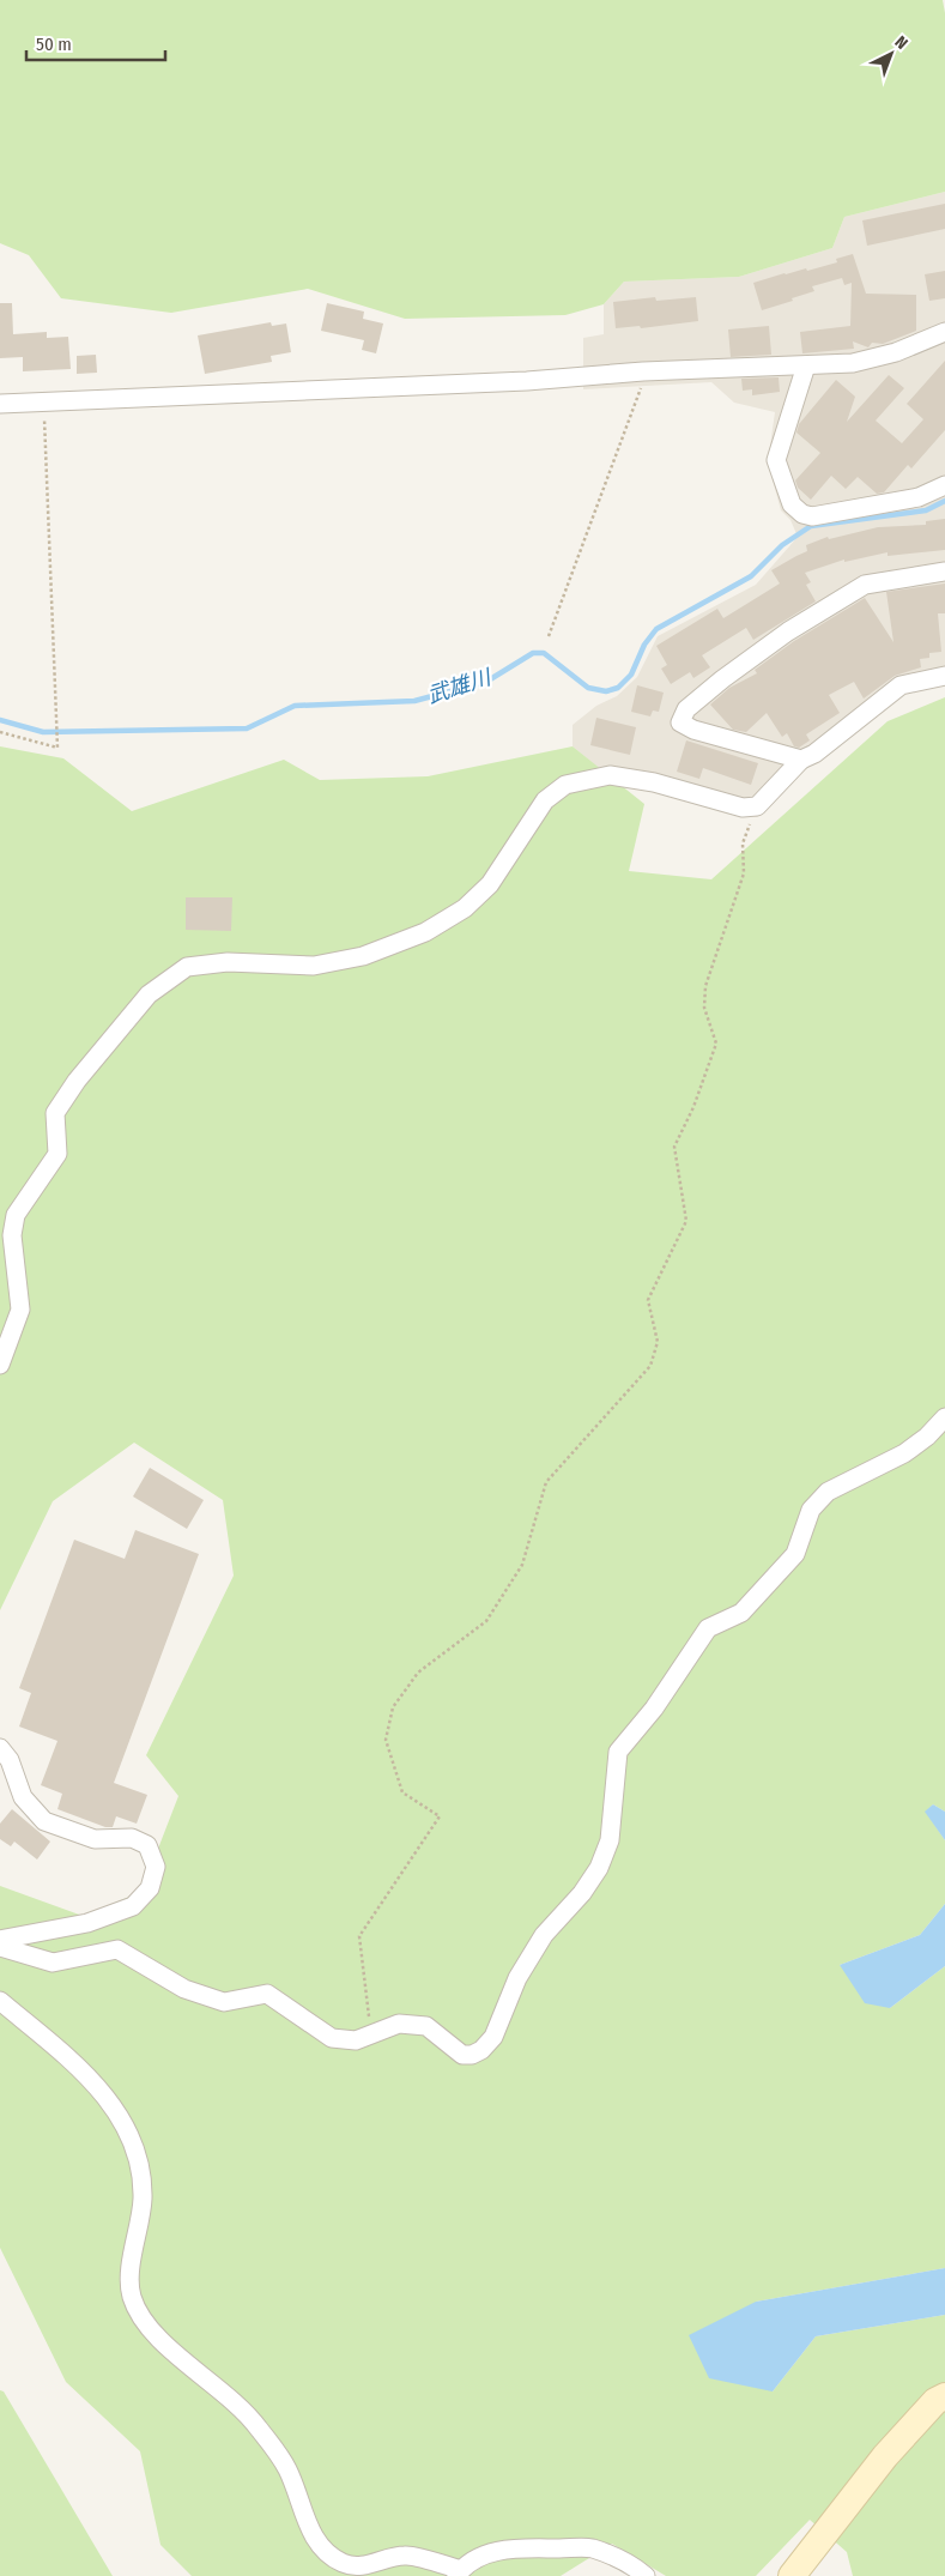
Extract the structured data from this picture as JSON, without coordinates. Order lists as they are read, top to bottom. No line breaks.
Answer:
{"water":["武雄川"],"scale_bar":"50 m","north":"top right"}
